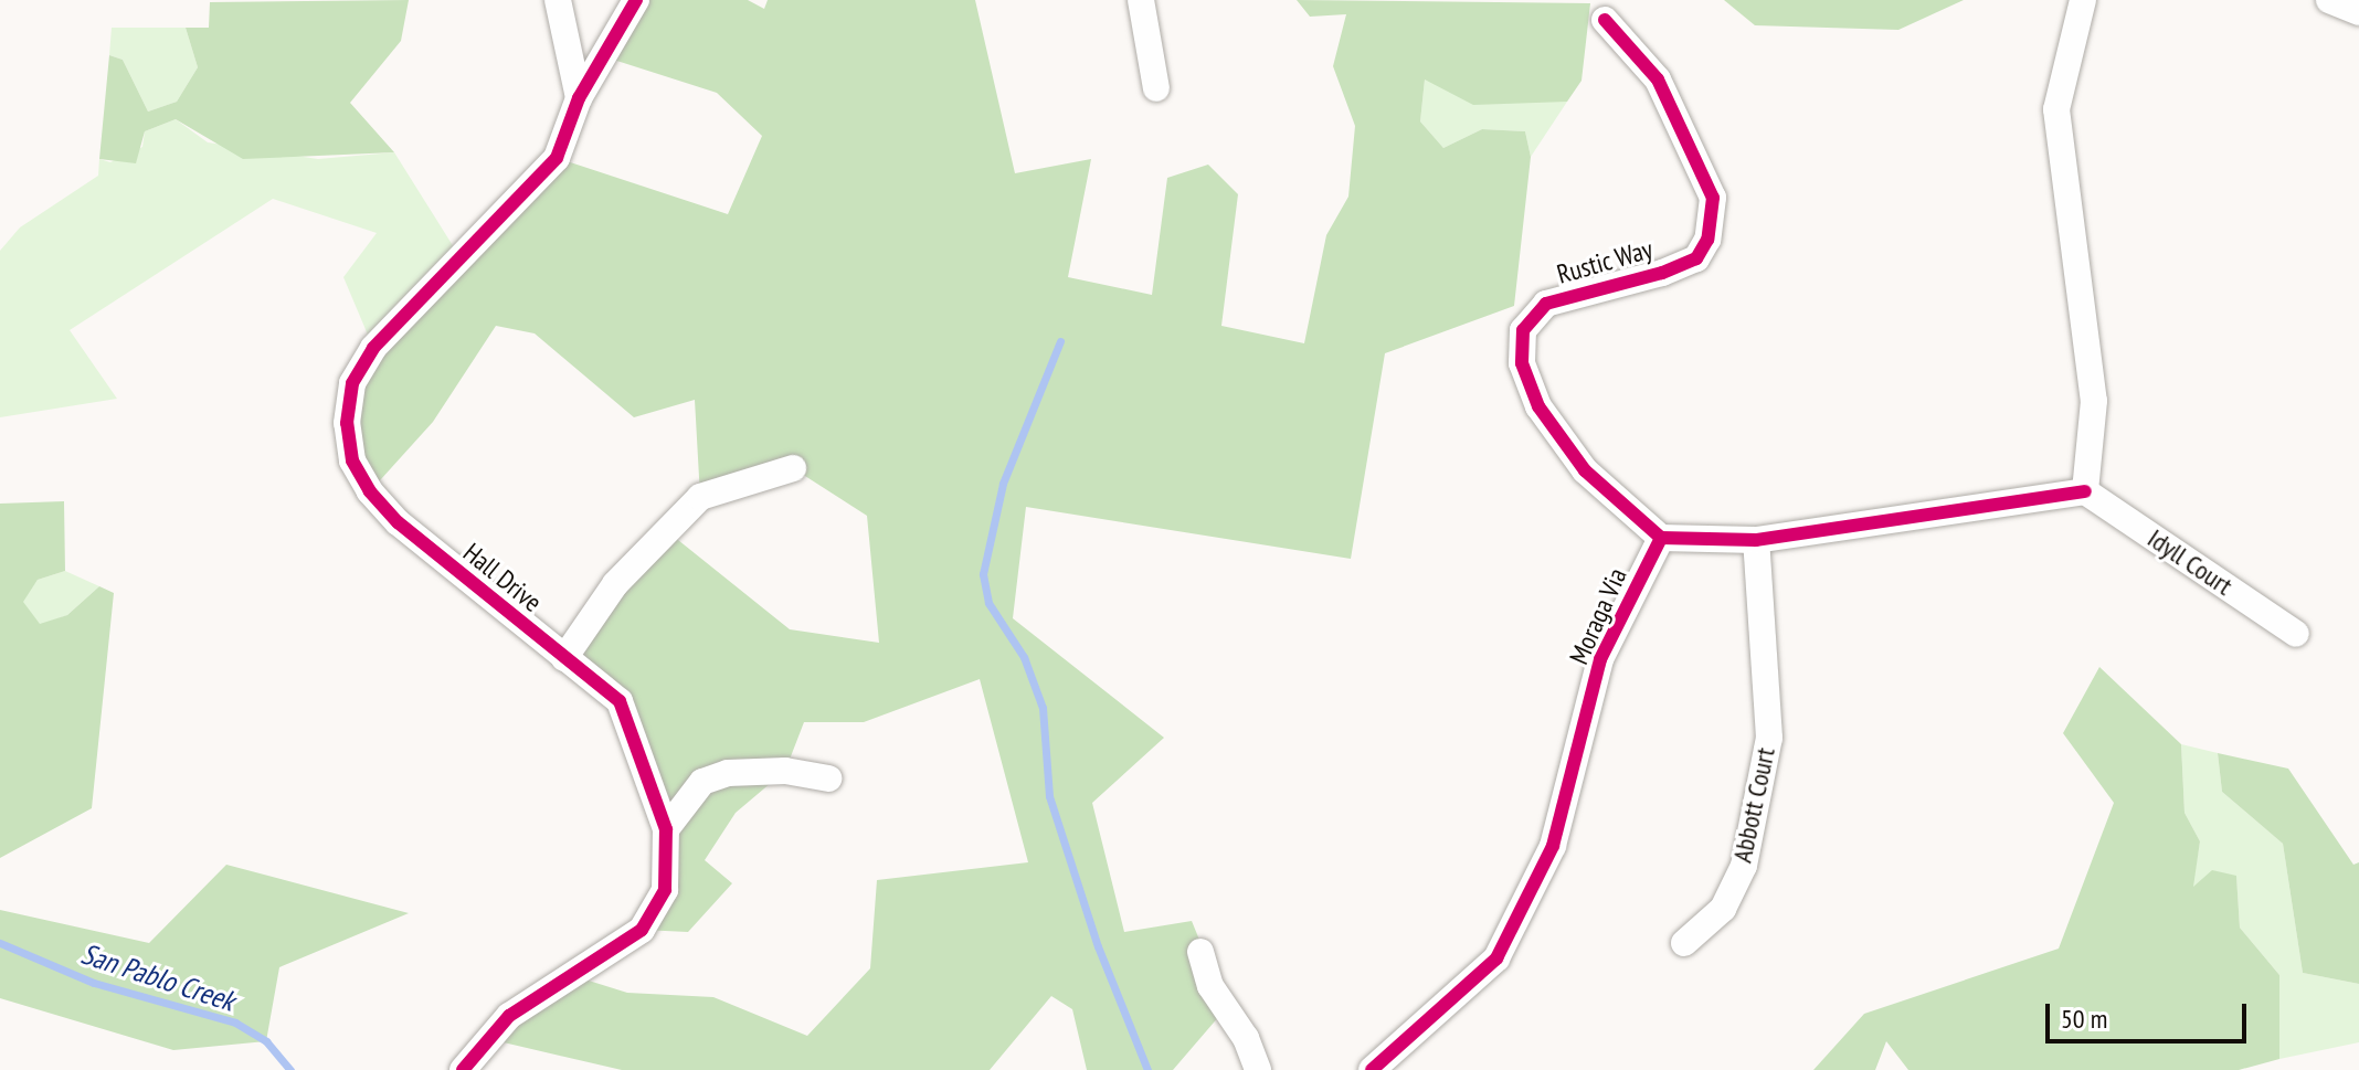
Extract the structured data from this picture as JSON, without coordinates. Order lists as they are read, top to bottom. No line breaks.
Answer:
{"streets":{"street":["Rustic Way","Idyll Court","Hall Drive","Moraga Via","Abbott Court"]},"crossings":[["Rustic Way","Moraga Via"]],"water":["San Pablo Creek"],"scale_bar":"50 m"}
